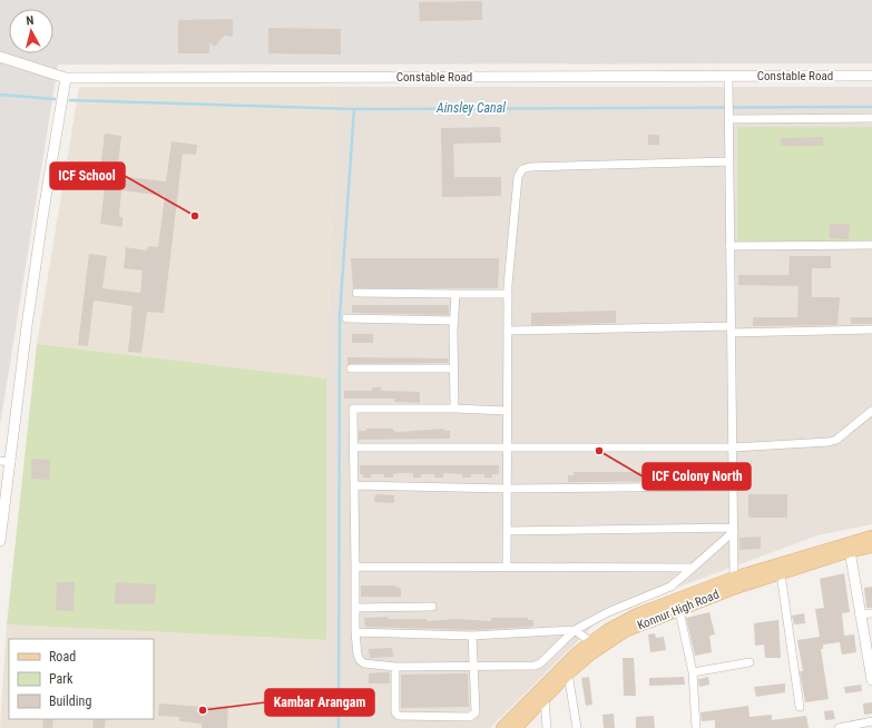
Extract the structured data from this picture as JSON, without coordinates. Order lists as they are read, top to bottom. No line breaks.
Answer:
{"streets":{"main road":["Konnur High Road"],"street":["Constable Road"]},"water":["Ainsley Canal"],"places":["ICF School","ICF Colony North","Kambar Arangam"],"legend":["Road","Park","Building"],"north":"top"}
